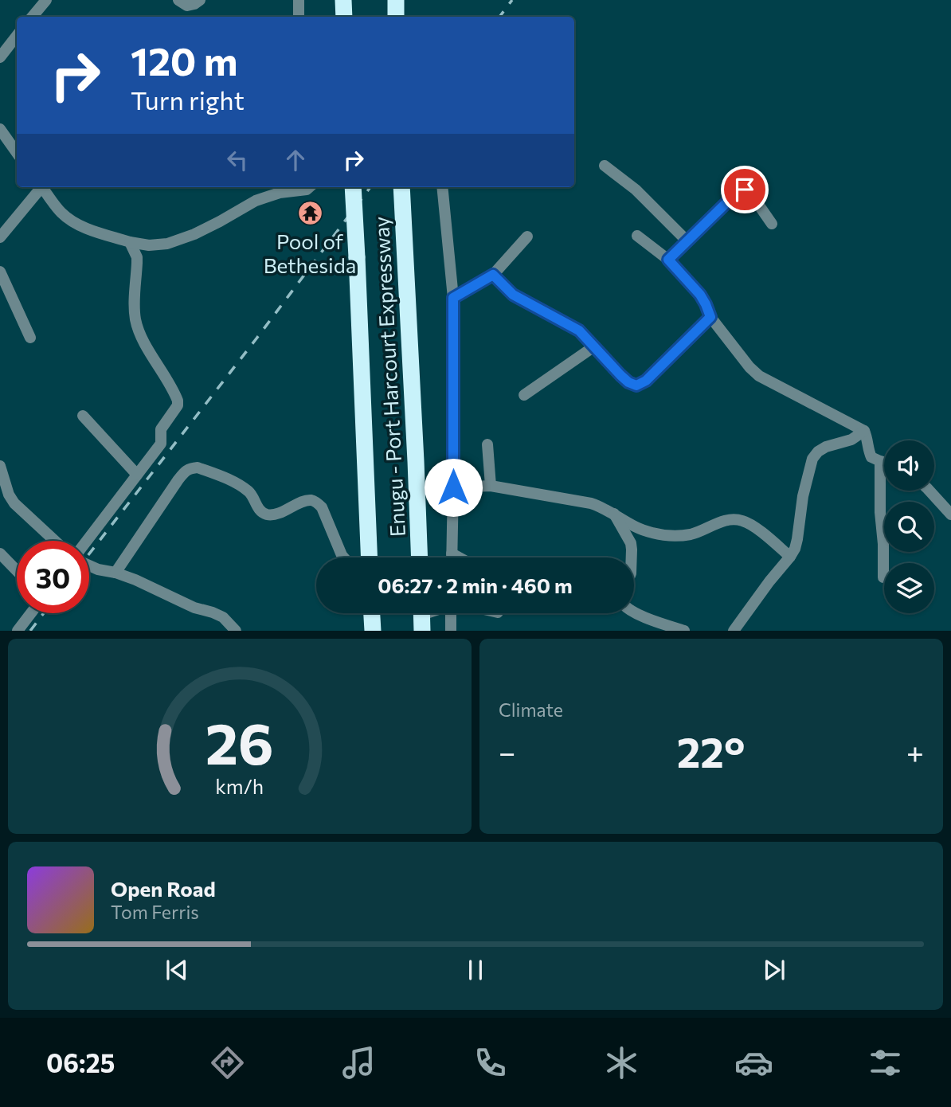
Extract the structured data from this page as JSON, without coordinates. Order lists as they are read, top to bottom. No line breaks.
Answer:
{"streets":{"highway":["Enugu - Port Harcourt Expressway"]},"places":{"temple":["Pool of Bethesida"]},"page":{"turn":["120 m","Turn right"],"limit":"30","trip":"06:27 · 2 min · 460 m","tile":"Climate","heat":["−","22°","+"],"song":["Open Road","Tom Ferris"],"tabs":"06:25","gauge":["26","km/h"]}}
